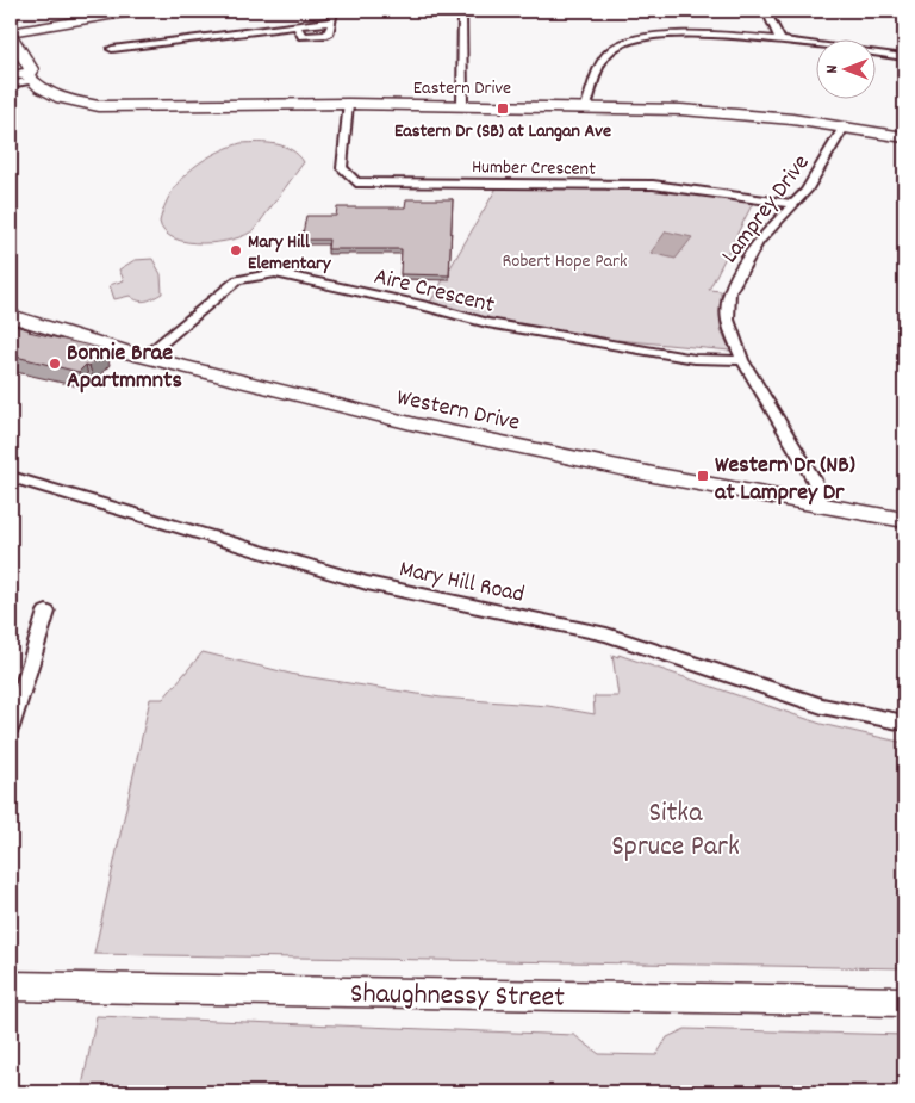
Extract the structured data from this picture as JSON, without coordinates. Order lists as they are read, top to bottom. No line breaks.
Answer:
{"streets":{"street":["Eastern Drive","Humber Crescent","Lamprey Drive","Aire Crescent","Western Drive","Mary Hill Road","Shaughnessy Street"]},"crossings":[["Eastern Drive","Humber Crescent"],["Eastern Drive","Lamprey Drive"],["Humber Crescent","Lamprey Drive"],["Lamprey Drive","Aire Crescent"],["Lamprey Drive","Western Drive"],["Aire Crescent","Western Drive"]],"parks":["Robert Hope Park","Sitka Spruce Park"],"places":{"transit":["Eastern Dr (SB) at Langan Ave","Western Dr (NB) at Lamprey Dr"],"other":["Mary Hill Elementary","Bonnie Brae Apartmmnts"]},"north":"left"}
